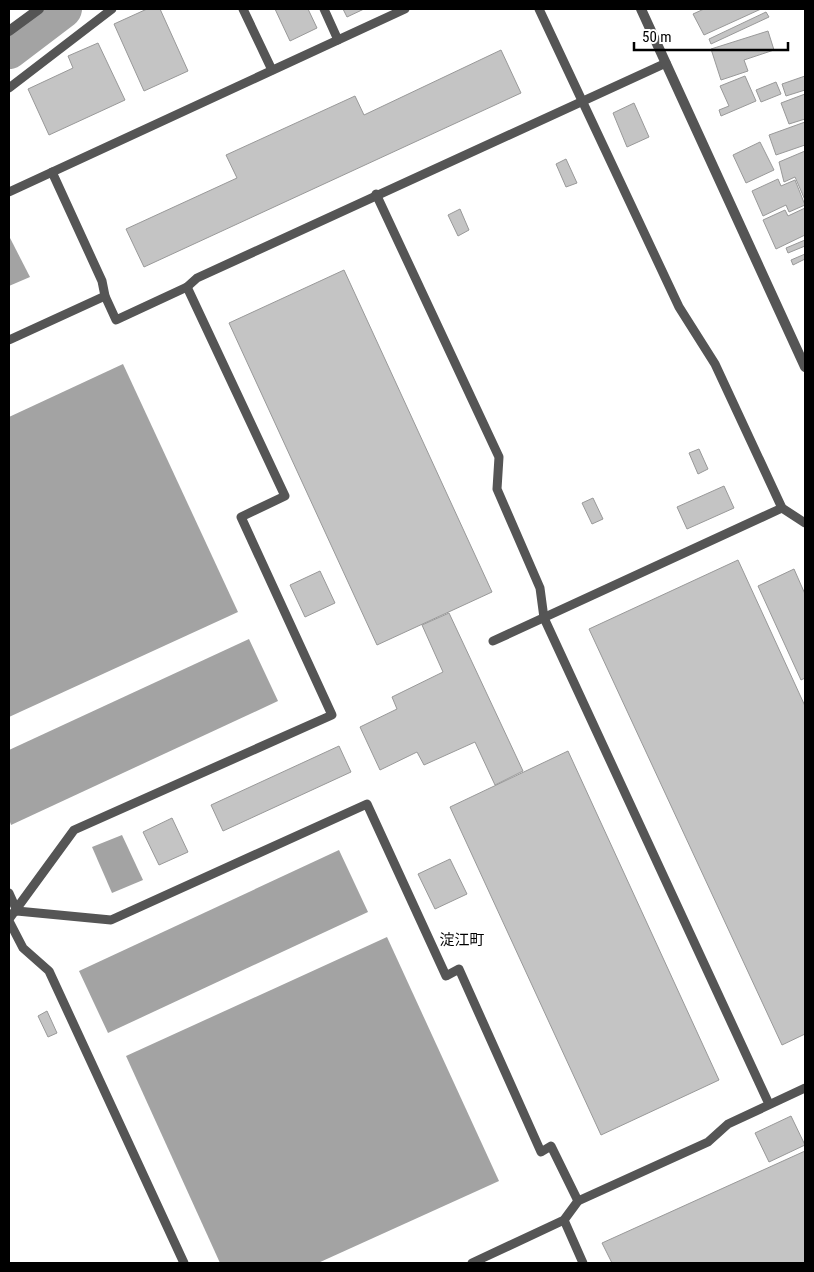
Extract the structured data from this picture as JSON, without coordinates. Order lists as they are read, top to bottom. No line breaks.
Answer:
{"districts":["淀江町"],"scale_bar":"50 m"}
